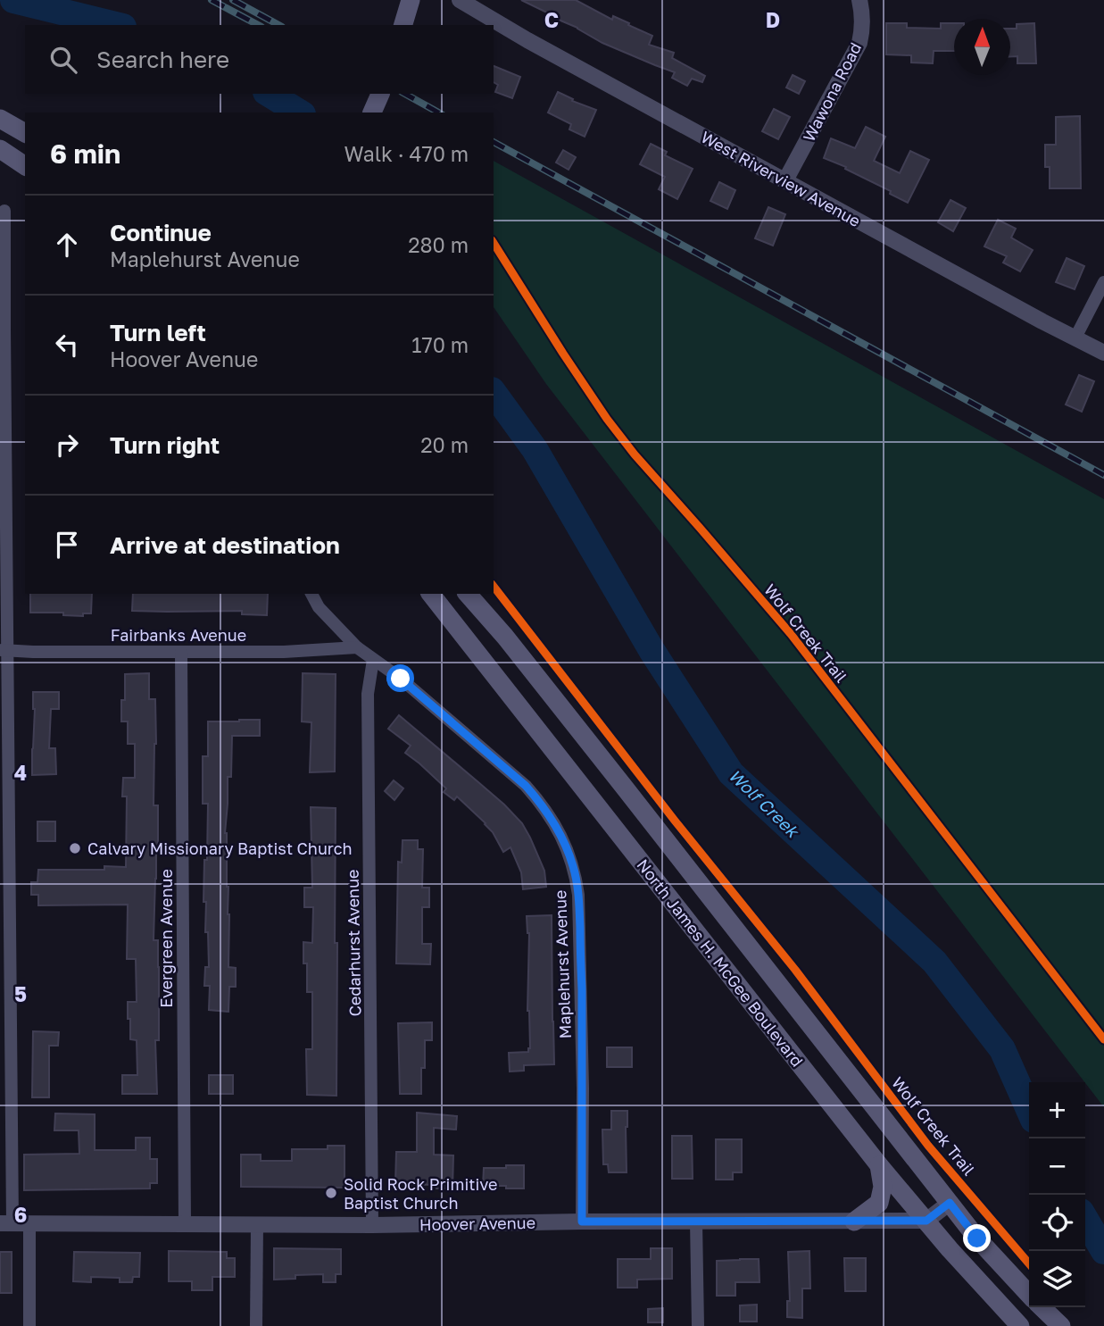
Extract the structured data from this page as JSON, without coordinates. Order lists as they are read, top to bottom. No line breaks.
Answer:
{"streets":{"main road":["North James H. McGee Boulevard"],"street":["Wawona Road","West Riverview Avenue","Fairbanks Avenue","Evergreen Avenue","Cedarhurst Avenue","Maplehurst Avenue","Hoover Avenue"],"cycle path":["Wolf Creek Trail"]},"crossings":[["Wawona Road","West Riverview Avenue"],["Fairbanks Avenue","Evergreen Avenue"],["Fairbanks Avenue","Maplehurst Avenue"],["Evergreen Avenue","Hoover Avenue"],["Cedarhurst Avenue","Maplehurst Avenue"],["Cedarhurst Avenue","Hoover Avenue"],["North James H. McGee Boulevard","Hoover Avenue"],["Maplehurst Avenue","Hoover Avenue"]],"water":["Wolf Creek"],"places":["Calvary Missionary Baptist Church","Solid Rock Primitive Baptist Church"],"north":"top","page":{"search":"Search here","heading":["6 min","Walk · 470 m"],"list":[["Continue","Maplehurst Avenue","280 m"],["Turn left","Hoover Avenue","170 m"],["Turn right","20 m"],"Arrive at destination"],"map_buttons":["+","−"]},"grid":{"columns":["C","D"],"rows":["4","5","6"]}}
